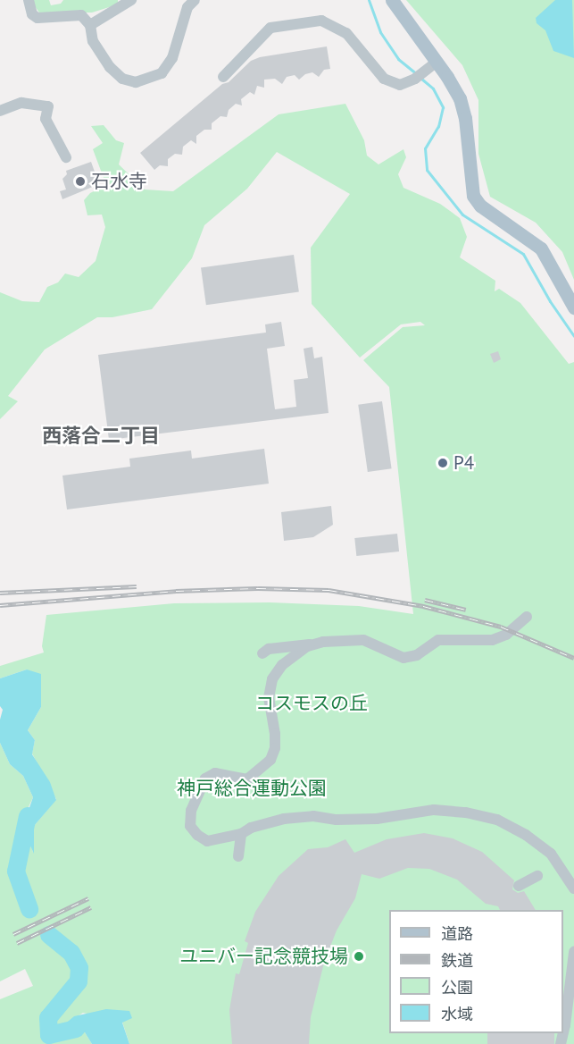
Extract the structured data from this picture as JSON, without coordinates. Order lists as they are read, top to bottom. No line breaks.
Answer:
{"districts":["西落合二丁目"],"parks":["コスモスの丘","神戸総合運動公園"],"places":["石水寺","P4","ユニバー記念競技場"],"legend":["道路","鉄道","公園","水域"]}
